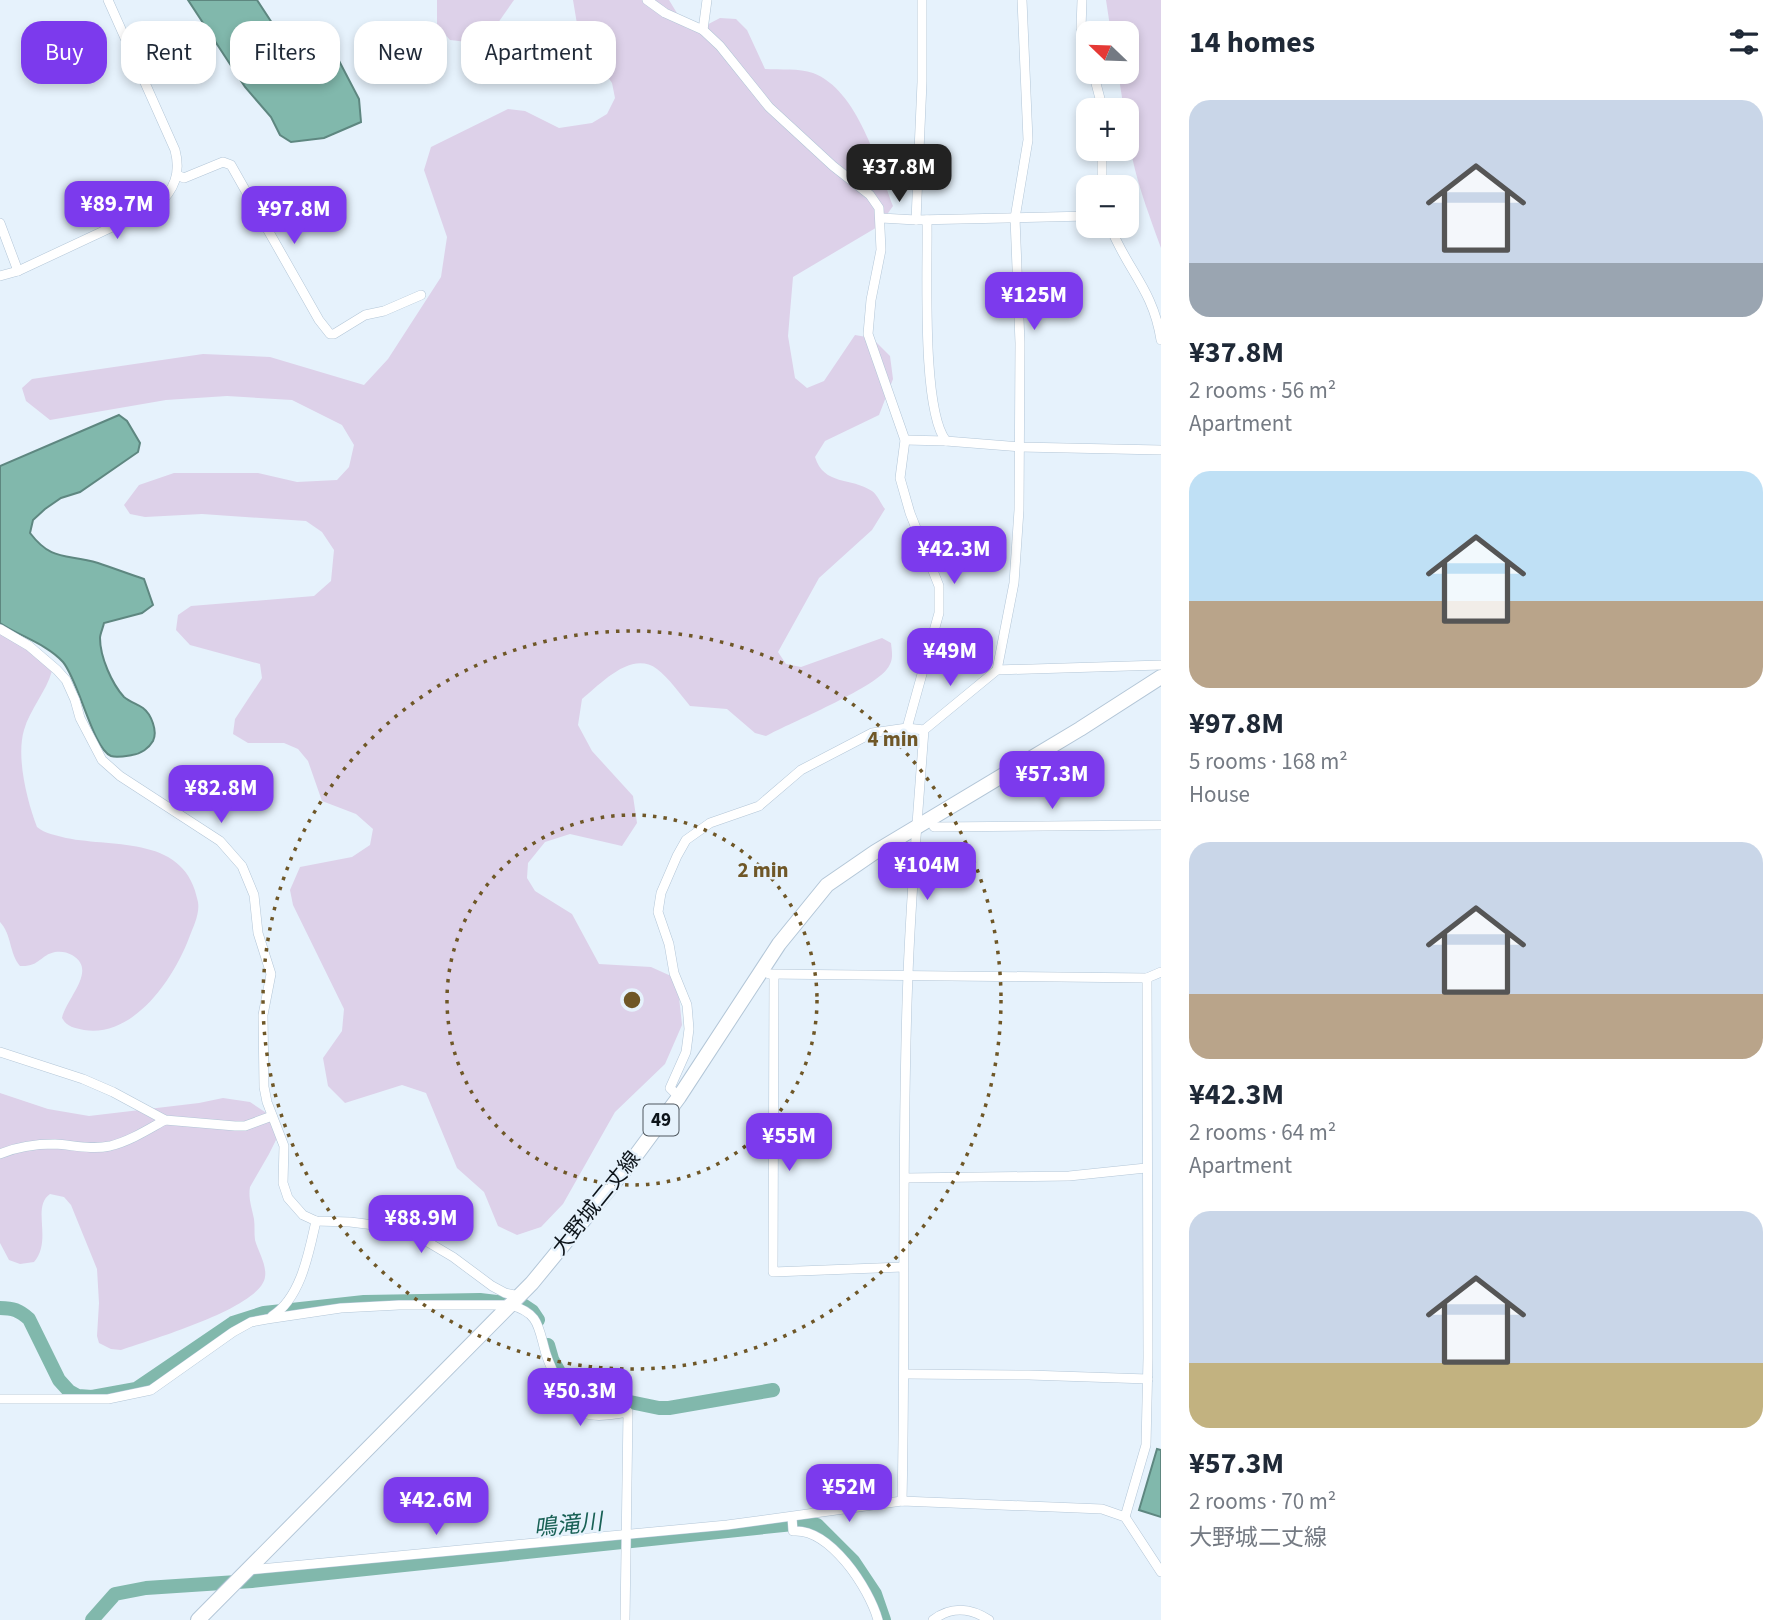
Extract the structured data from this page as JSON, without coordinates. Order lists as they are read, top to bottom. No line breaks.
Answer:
{"streets":{"main road":["49","大野城二丈線"]},"water":["鳴滝川"],"north":"top left","page":{"heading":"14 homes","map_buttons":["+","−"],"chip":["Buy","Rent","Filters","New","Apartment"],"list":[{"name":"¥37.8M","note":"2 rooms · 56 m² · Apartment"},{"name":"¥97.8M","note":"5 rooms · 168 m² · House"},{"name":"¥42.3M","note":"2 rooms · 64 m² · Apartment"},{"name":"¥57.3M","note":"2 rooms · 70 m² · 大野城二丈線"}],"price":["¥37.8M","¥89.7M","¥97.8M","¥125M","¥42.3M","¥49M","¥57.3M","¥82.8M","¥104M","¥55M","¥88.9M","¥50.3M","¥52M","¥42.6M"]},"rings":["4 min","2 min"]}
